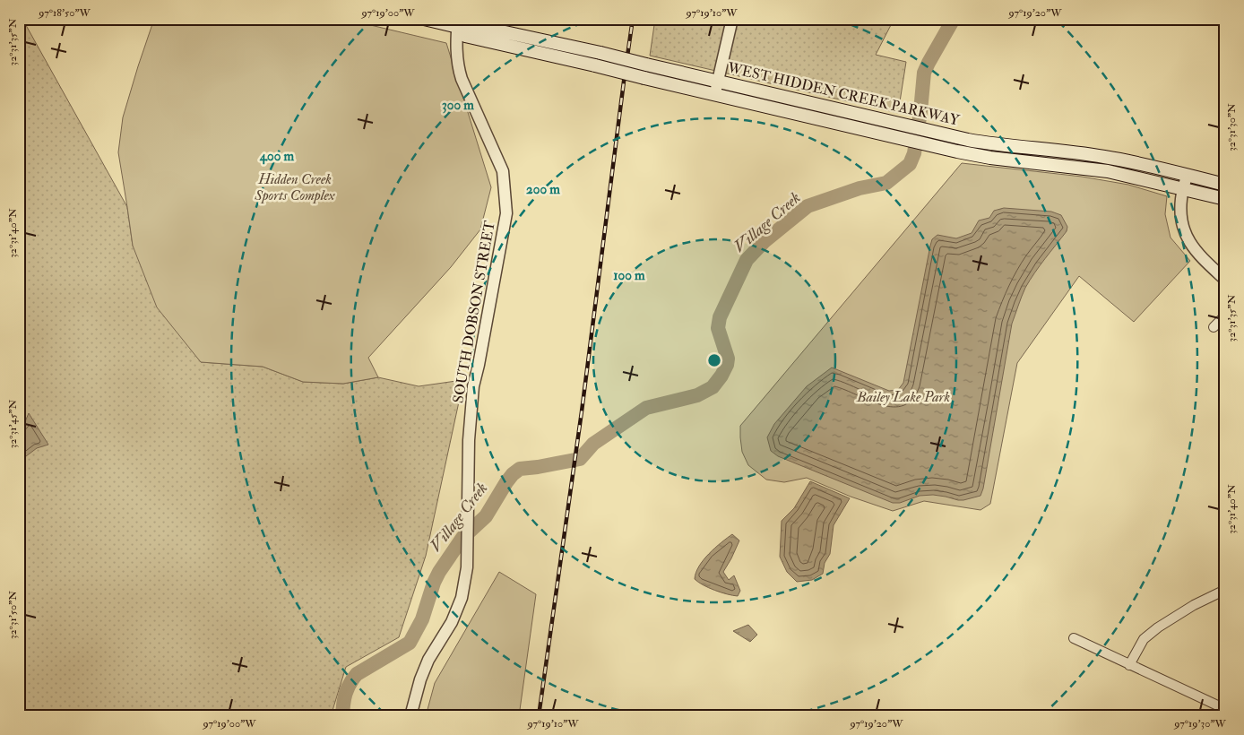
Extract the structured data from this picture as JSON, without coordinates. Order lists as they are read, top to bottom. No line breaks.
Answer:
{"streets":{"main road":["WEST HIDDEN CREEK PARKWAY"],"street":["SOUTH DOBSON STREET"]},"crossings":[["WEST HIDDEN CREEK PARKWAY","SOUTH DOBSON STREET"]],"water":["Village Creek"],"parks":["Hidden Creek Sports Complex","Bailey Lake Park"],"coordinates":["97°18'50\"W","97°19'00\"W","97°19'10\"W","97°19'20\"W","32°31'35\"N","32°31'30\"N","32°31'40\"N","32°31'45\"N","32°31'50\"N","97°19'30\"W"],"rings":["300 m","400 m","200 m","100 m"]}
